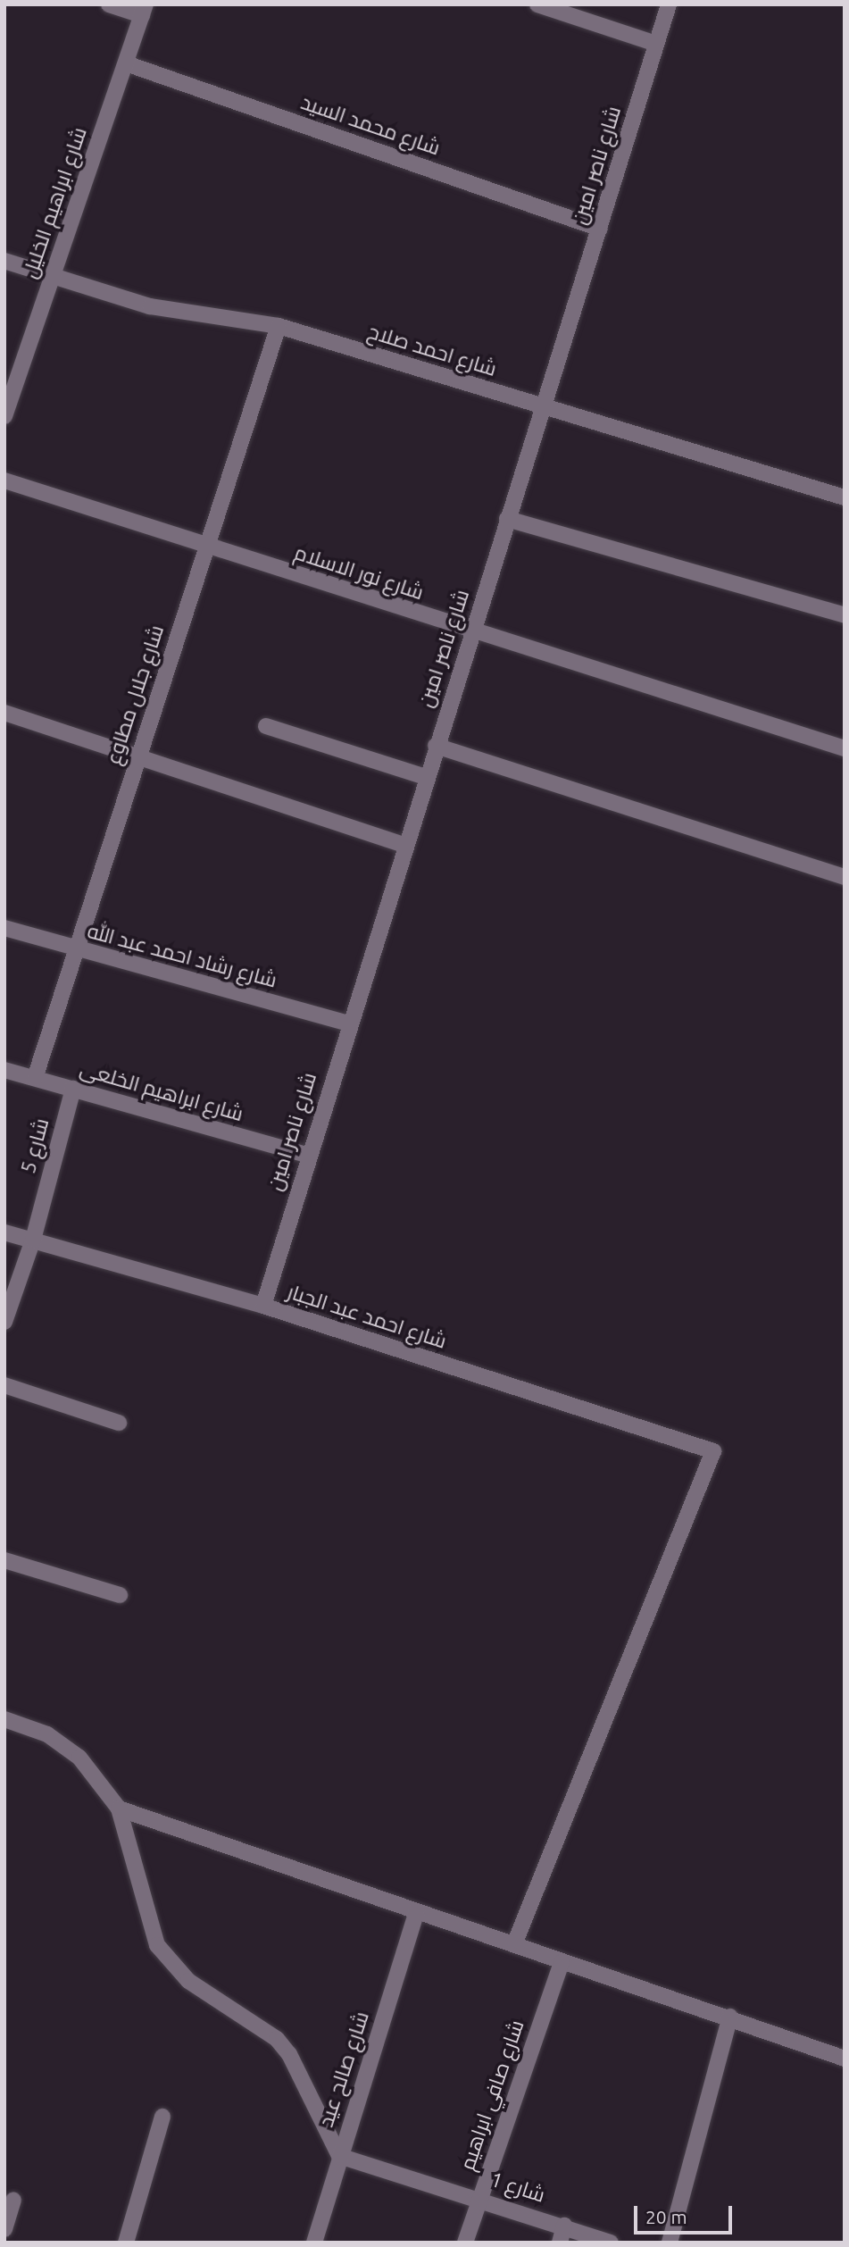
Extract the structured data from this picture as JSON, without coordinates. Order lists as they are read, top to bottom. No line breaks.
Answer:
{"streets":{"street":["شارع محمد السيد","شارع ناصر امين","شارع ابراهيم الخليل","شارع احمد صلاح","شارع نور الاسلام","شارع جلال مطاوع","شارع رشاد احمد عبد الله","شارع ابراهيم الخلعى","شارع 5","شارع احمد عبد الجبار","شارع صالح عيد","شارع صافي ابراهيم","شارع 1"]},"crossings":[["شارع محمد السيد","شارع ناصر امين"],["شارع محمد السيد","شارع ابراهيم الخليل"],["شارع ناصر امين","شارع احمد صلاح"],["شارع ناصر امين","شارع نور الاسلام"],["شارع ناصر امين","شارع رشاد احمد عبد الله"],["شارع ناصر امين","شارع ابراهيم الخلعى"],["شارع ناصر امين","شارع احمد عبد الجبار"],["شارع ابراهيم الخليل","شارع احمد صلاح"],["شارع احمد صلاح","شارع جلال مطاوع"],["شارع نور الاسلام","شارع جلال مطاوع"],["شارع جلال مطاوع","شارع رشاد احمد عبد الله"],["شارع جلال مطاوع","شارع ابراهيم الخلعى"],["شارع ابراهيم الخلعى","شارع 5"],["شارع 5","شارع احمد عبد الجبار"],["شارع صالح عيد","شارع 1"],["شارع صافي ابراهيم","شارع 1"]],"scale_bar":"20 m"}
